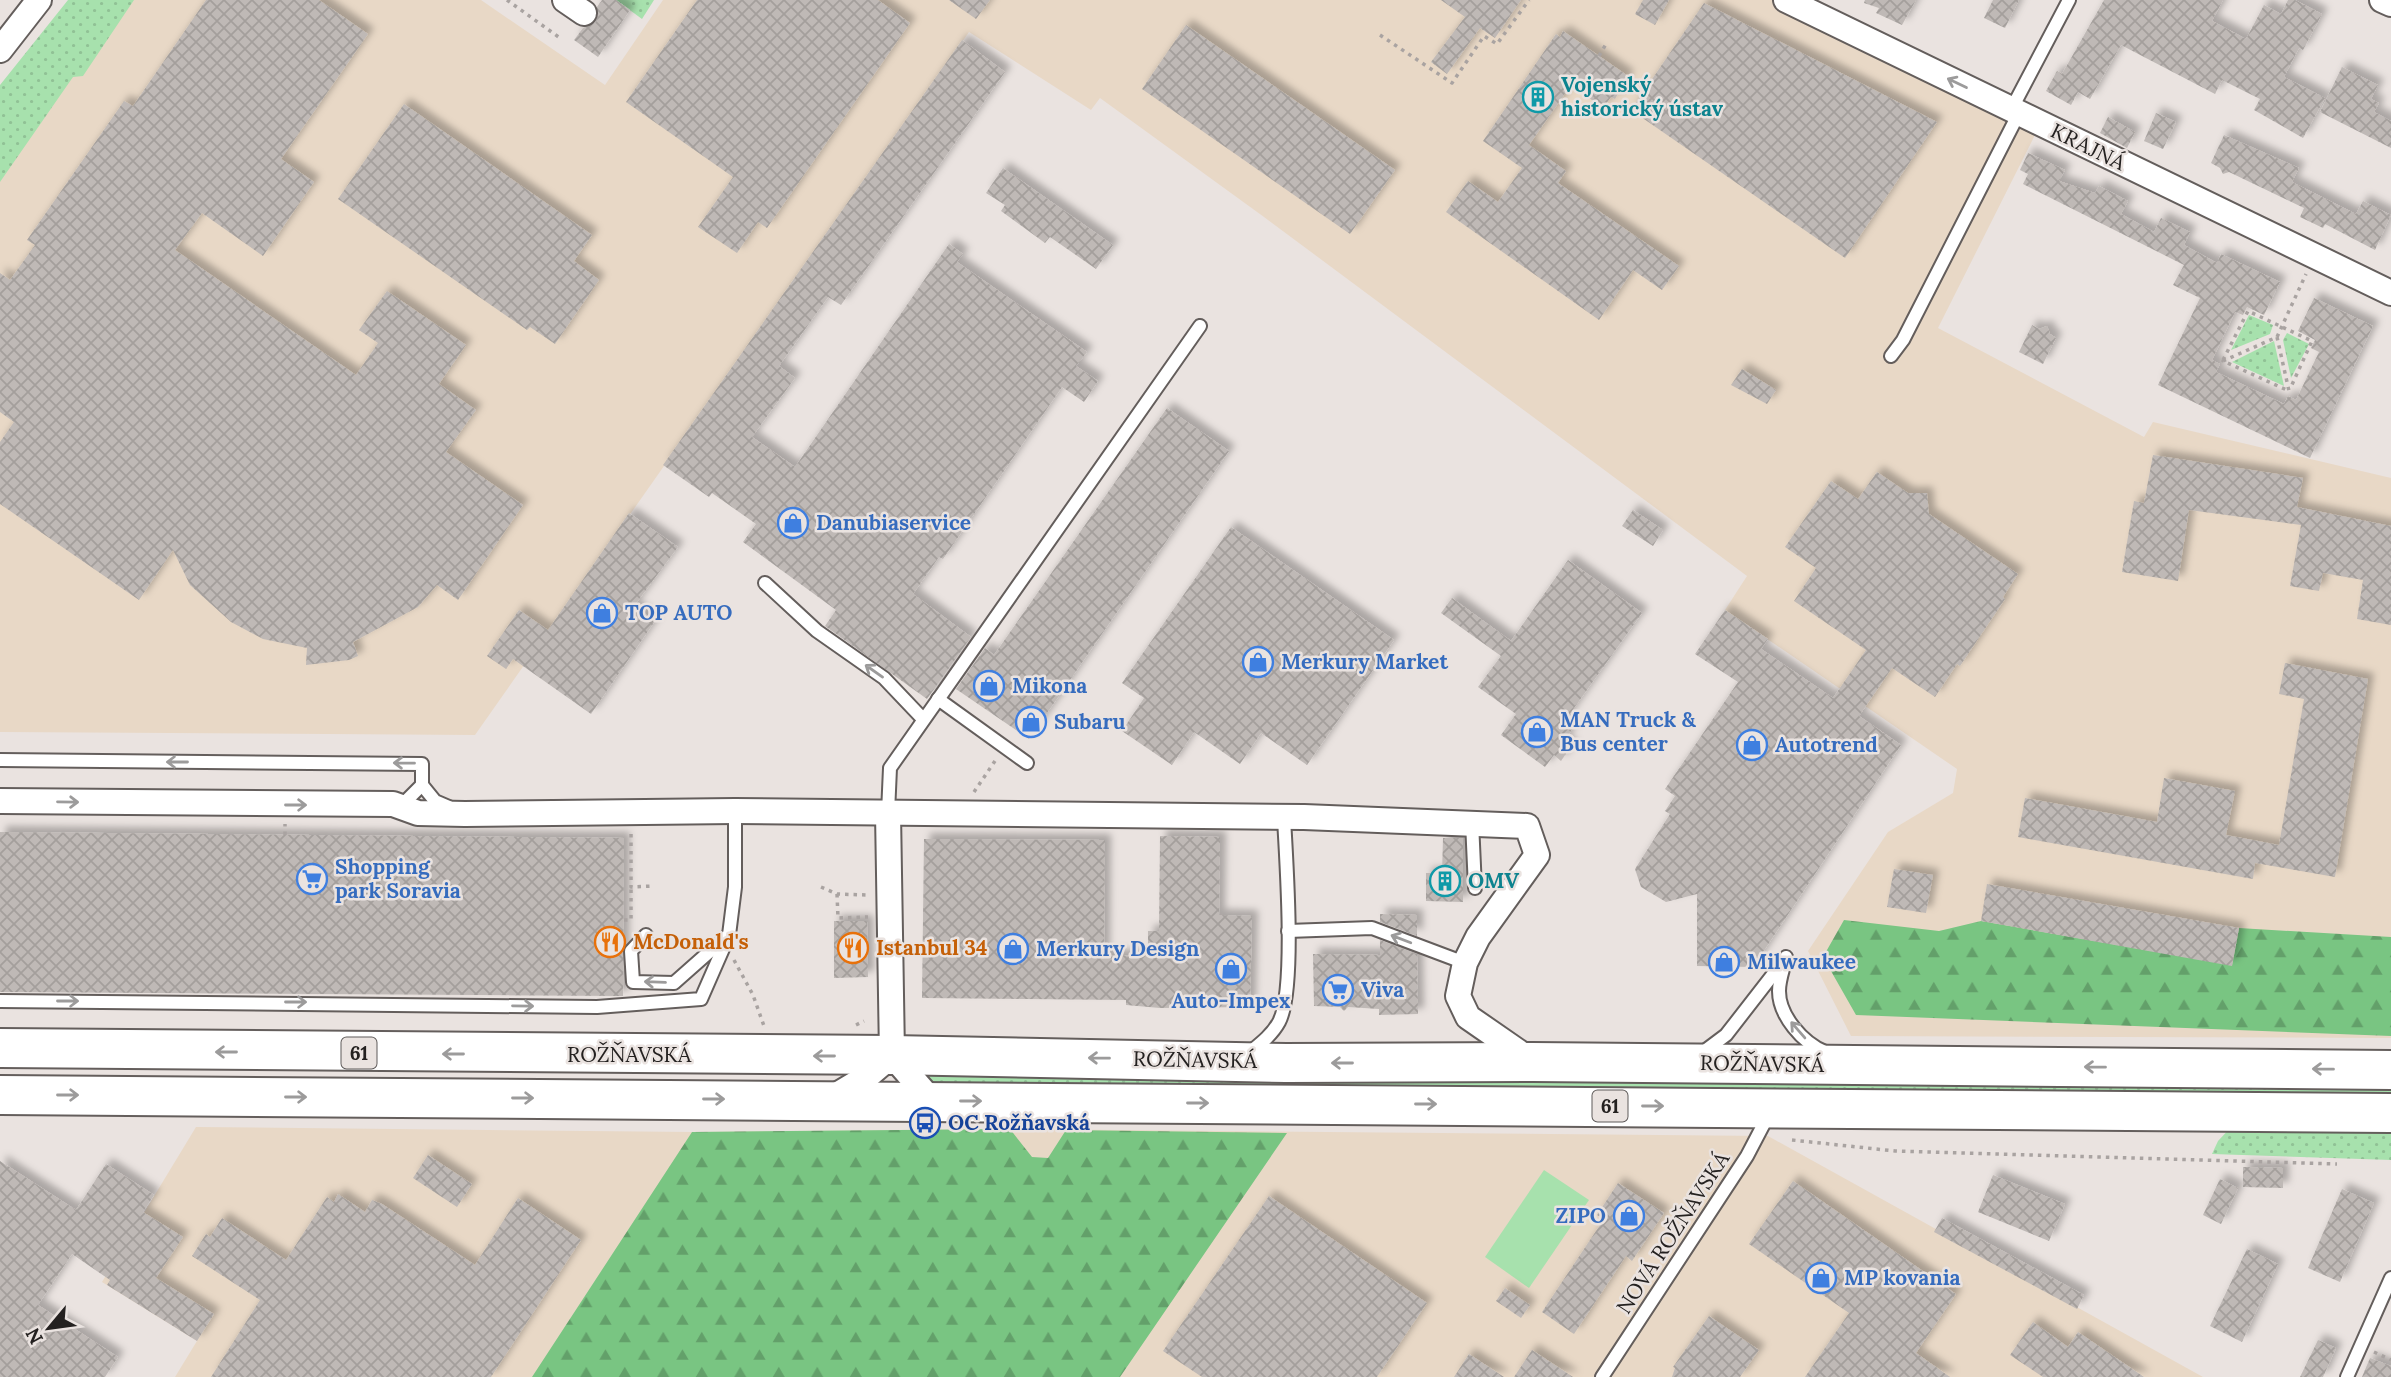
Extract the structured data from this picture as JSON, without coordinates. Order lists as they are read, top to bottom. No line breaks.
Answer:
{"streets":{"main road":["61","ROŽŇAVSKÁ"],"street":["KRAJNÁ"],"lane":["NOVÁ ROŽŇAVSKÁ"]},"crossings":[["ROŽŇAVSKÁ","NOVÁ ROŽŇAVSKÁ"]],"one_way":["KRAJNÁ"],"places":{"building":["Vojenský historický ústav","OMV"],"shop":["Danubiaservice","TOP AUTO","Merkury Market","Mikona","Subaru","MAN Truck & Bus center","Autotrend","Merkury Design","Milwaukee","Auto-Impex","ZIPO","MP kovania"],"supermarket":["Shopping park Soravia","Viva"],"restaurant":["McDonald's","Istanbul 34"],"bus stop":["OC Rožňavská"]},"north":"bottom left"}
